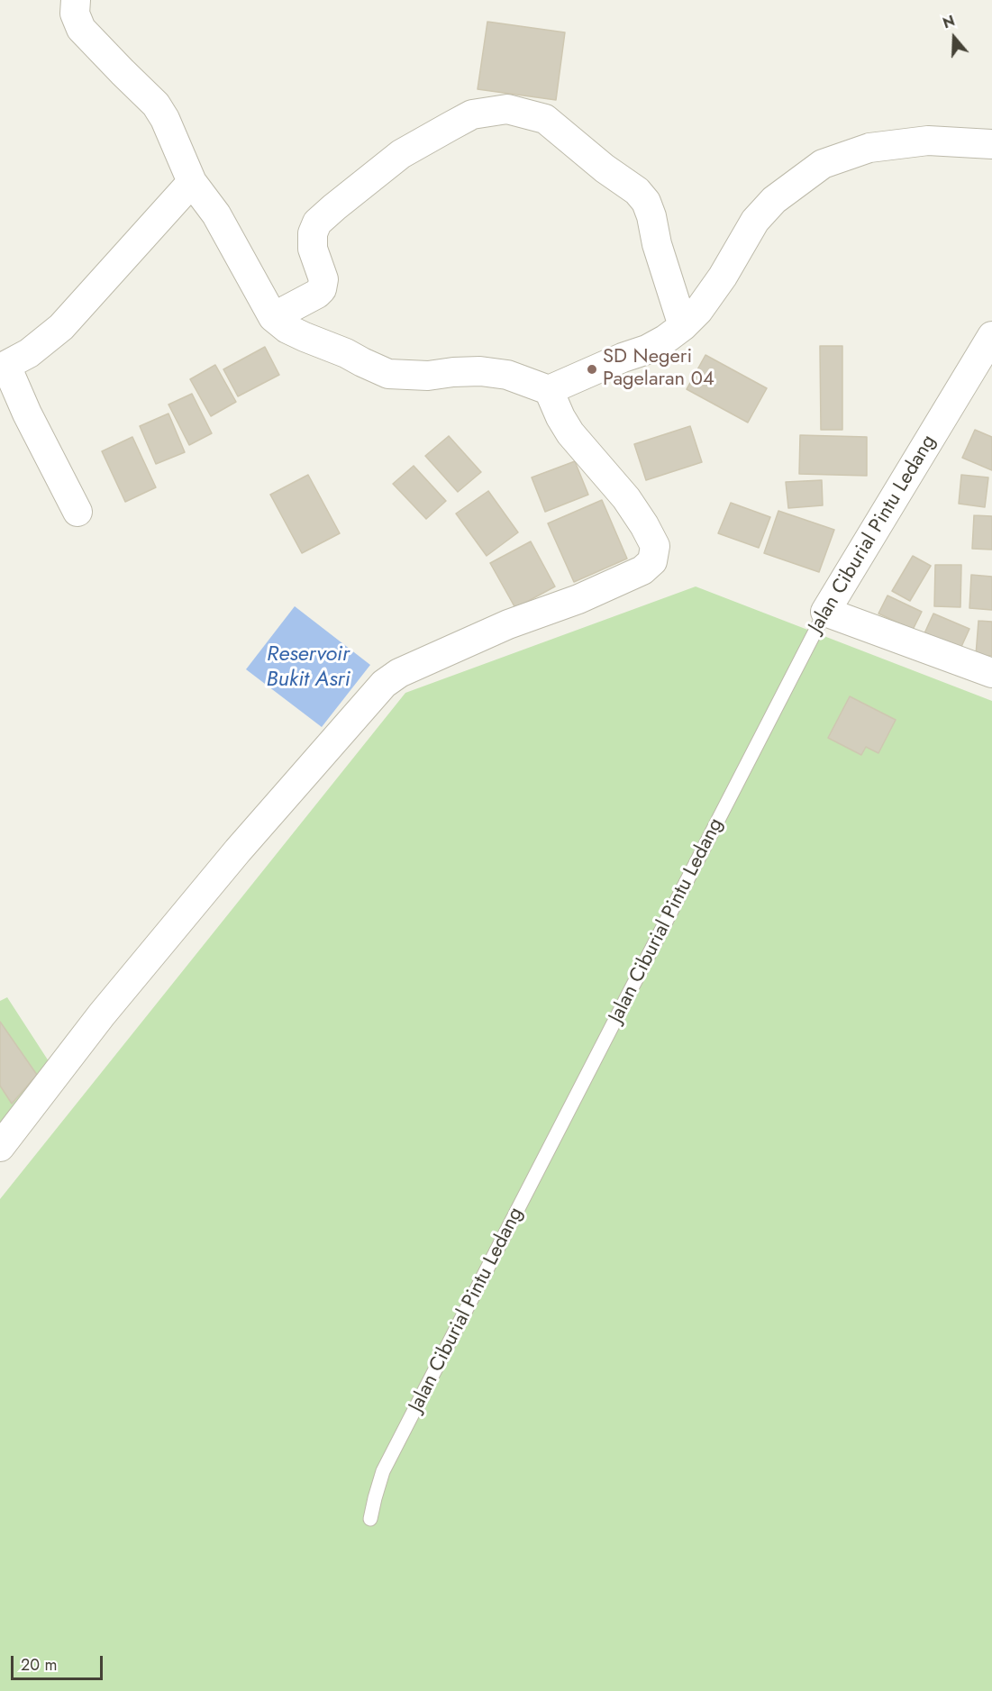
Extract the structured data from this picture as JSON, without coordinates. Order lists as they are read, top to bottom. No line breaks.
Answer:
{"streets":{"street":["Jalan Ciburial Pintu Ledang"]},"water":["Reservoir Bukit Asri"],"places":["SD Negeri Pagelaran 04"],"scale_bar":"20 m","north":"top"}
